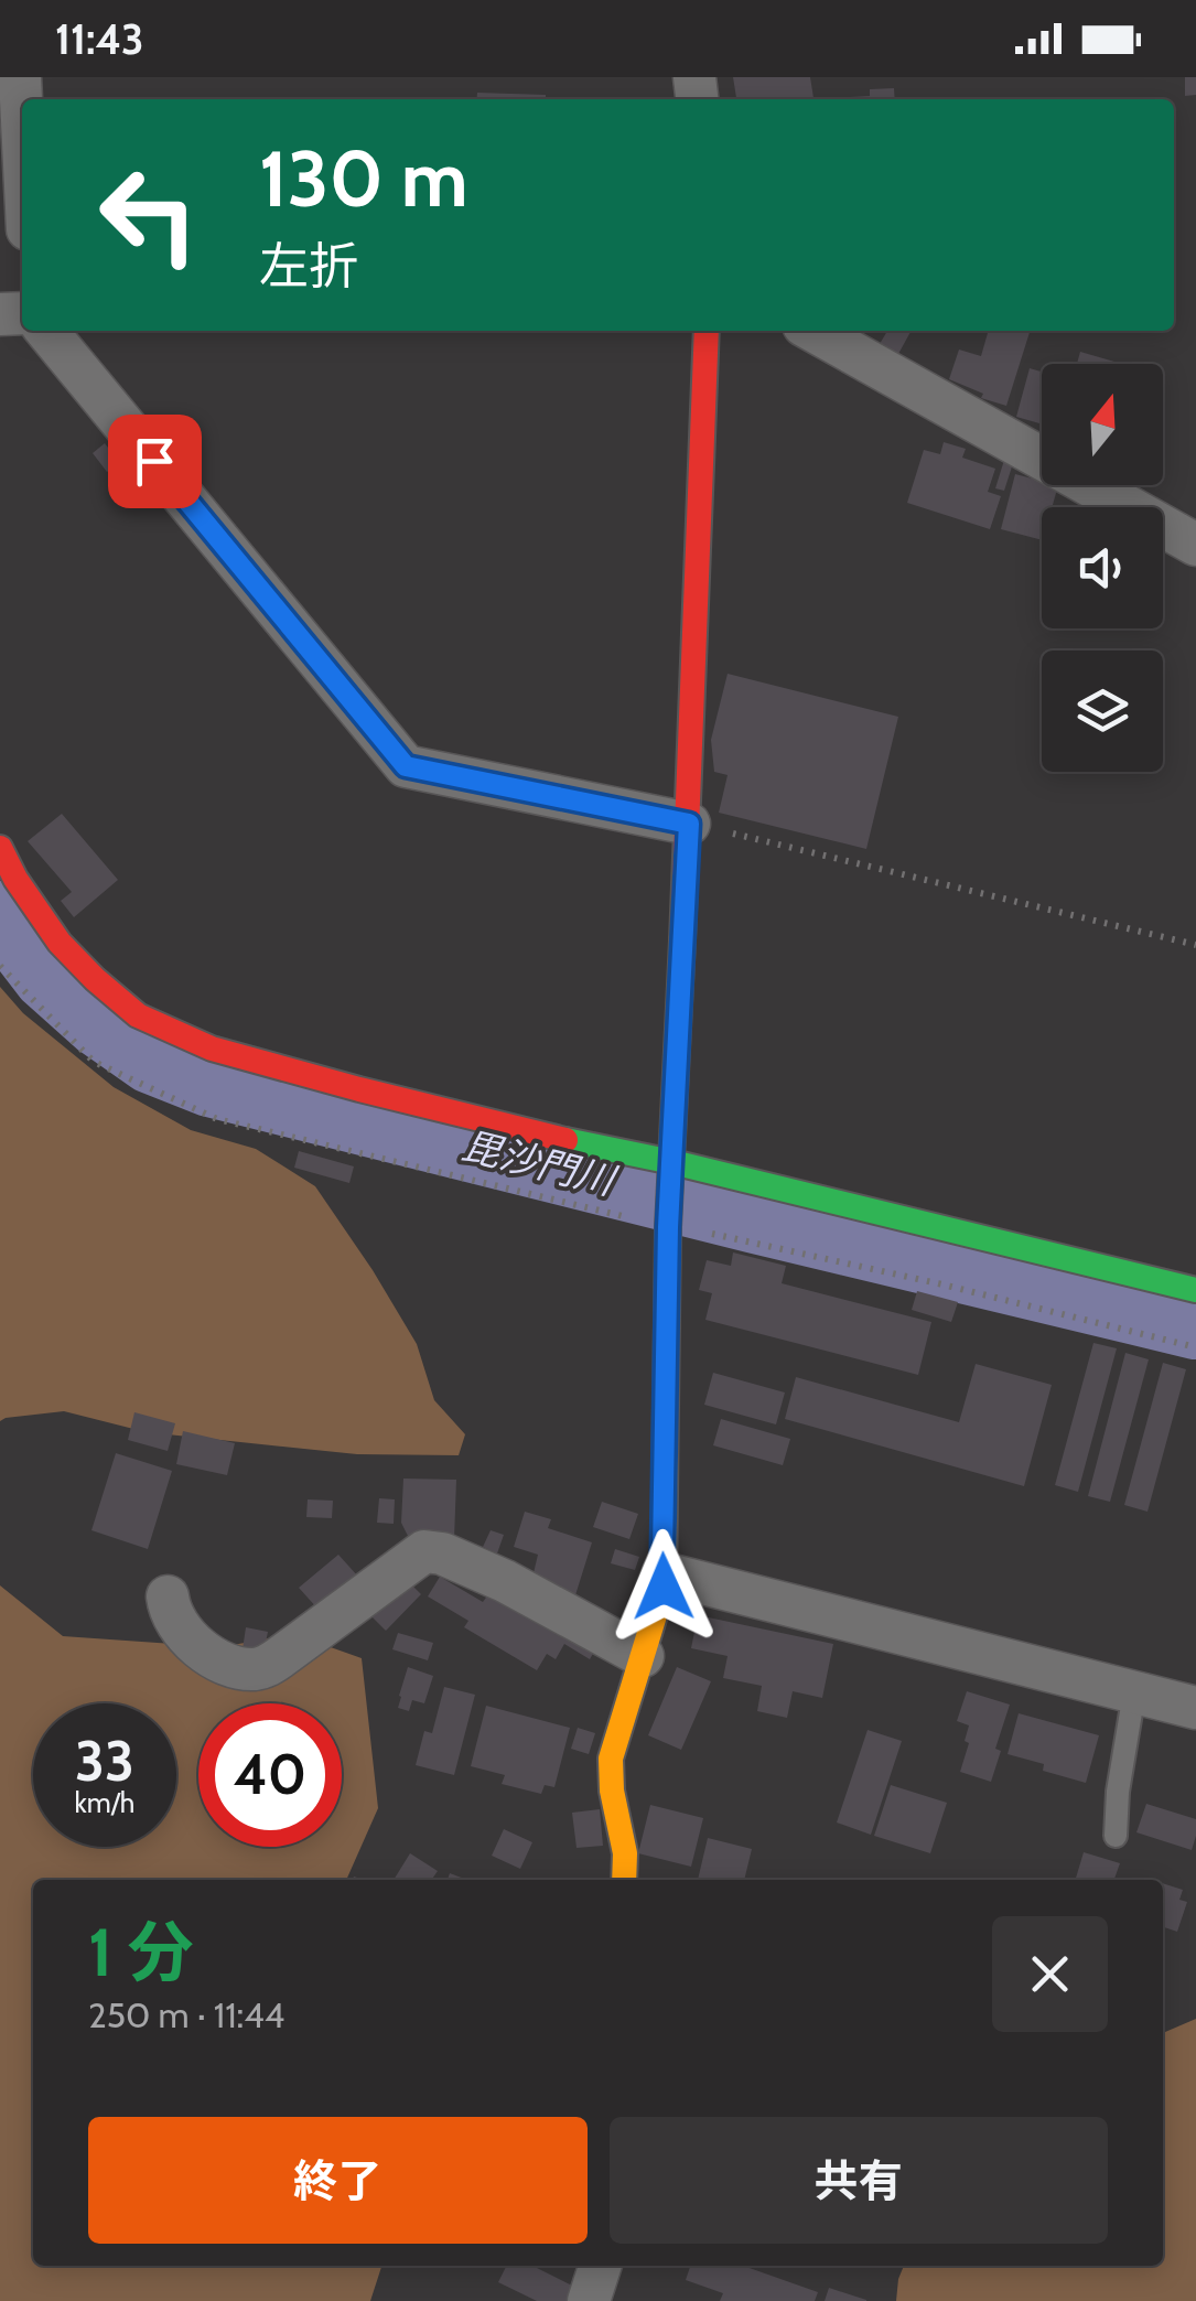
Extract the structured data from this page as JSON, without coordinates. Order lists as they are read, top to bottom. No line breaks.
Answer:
{"water":["毘沙門川"],"north":"top","page":{"status":"11:43","turn":["130 m","左折"],"speed":"33 km/h","limit":"40","heading":["1 分","250 m · 11:44"],"buttons":["終了","共有"]}}
